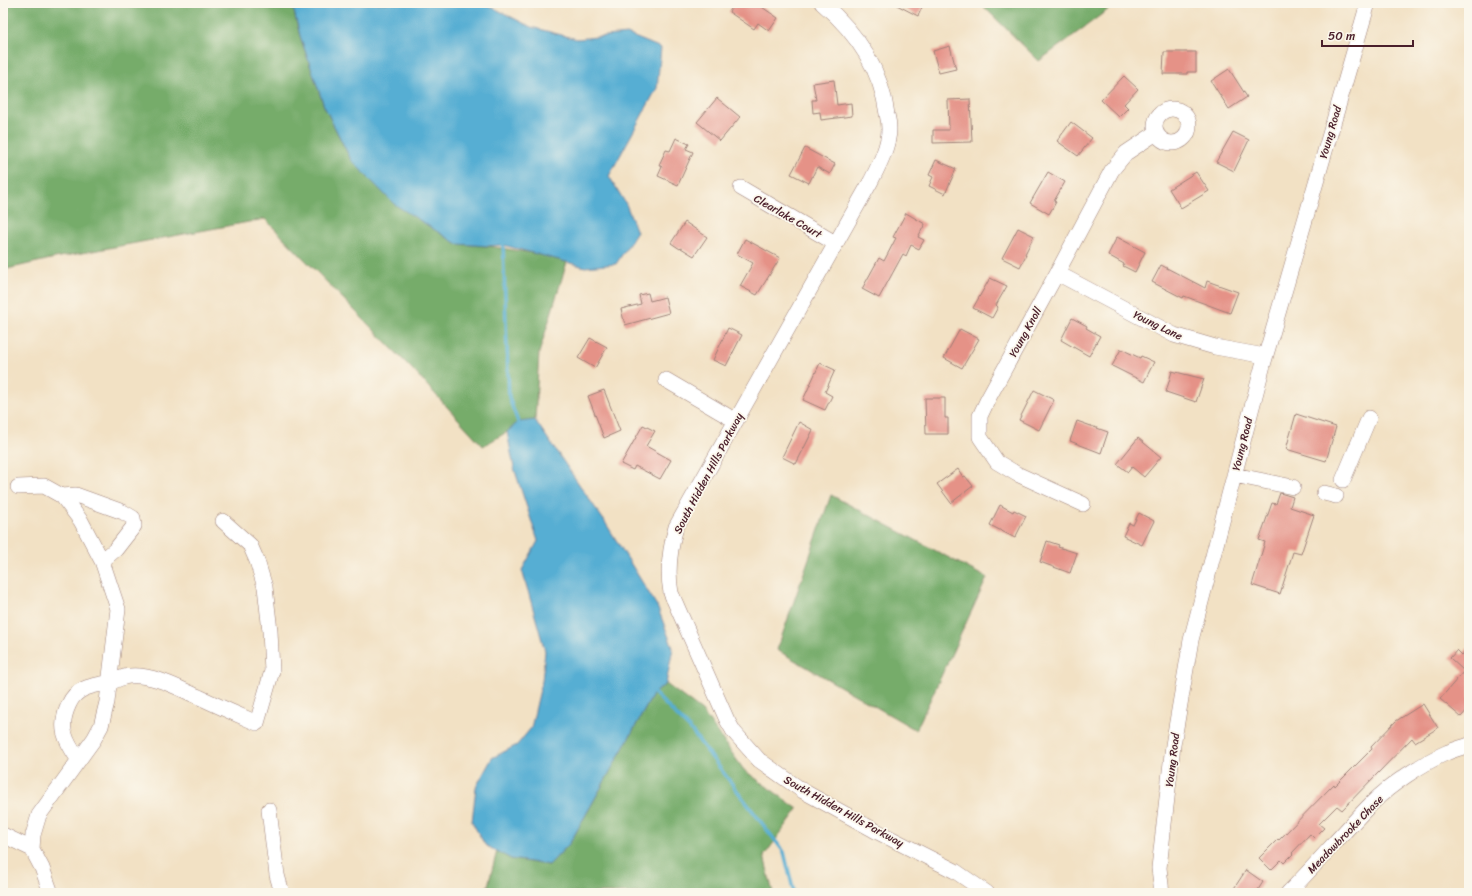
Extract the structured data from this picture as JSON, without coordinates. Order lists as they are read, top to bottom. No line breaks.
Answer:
{"streets":{"street":["Young Road","Clearlake Court","Young Lane","Young Knoll","South Hidden Hills Parkway","Meadowbrooke Chase"]},"crossings":[["Young Road","Young Lane"],["Clearlake Court","South Hidden Hills Parkway"],["Young Lane","Young Knoll"]],"scale_bar":"50 m"}
